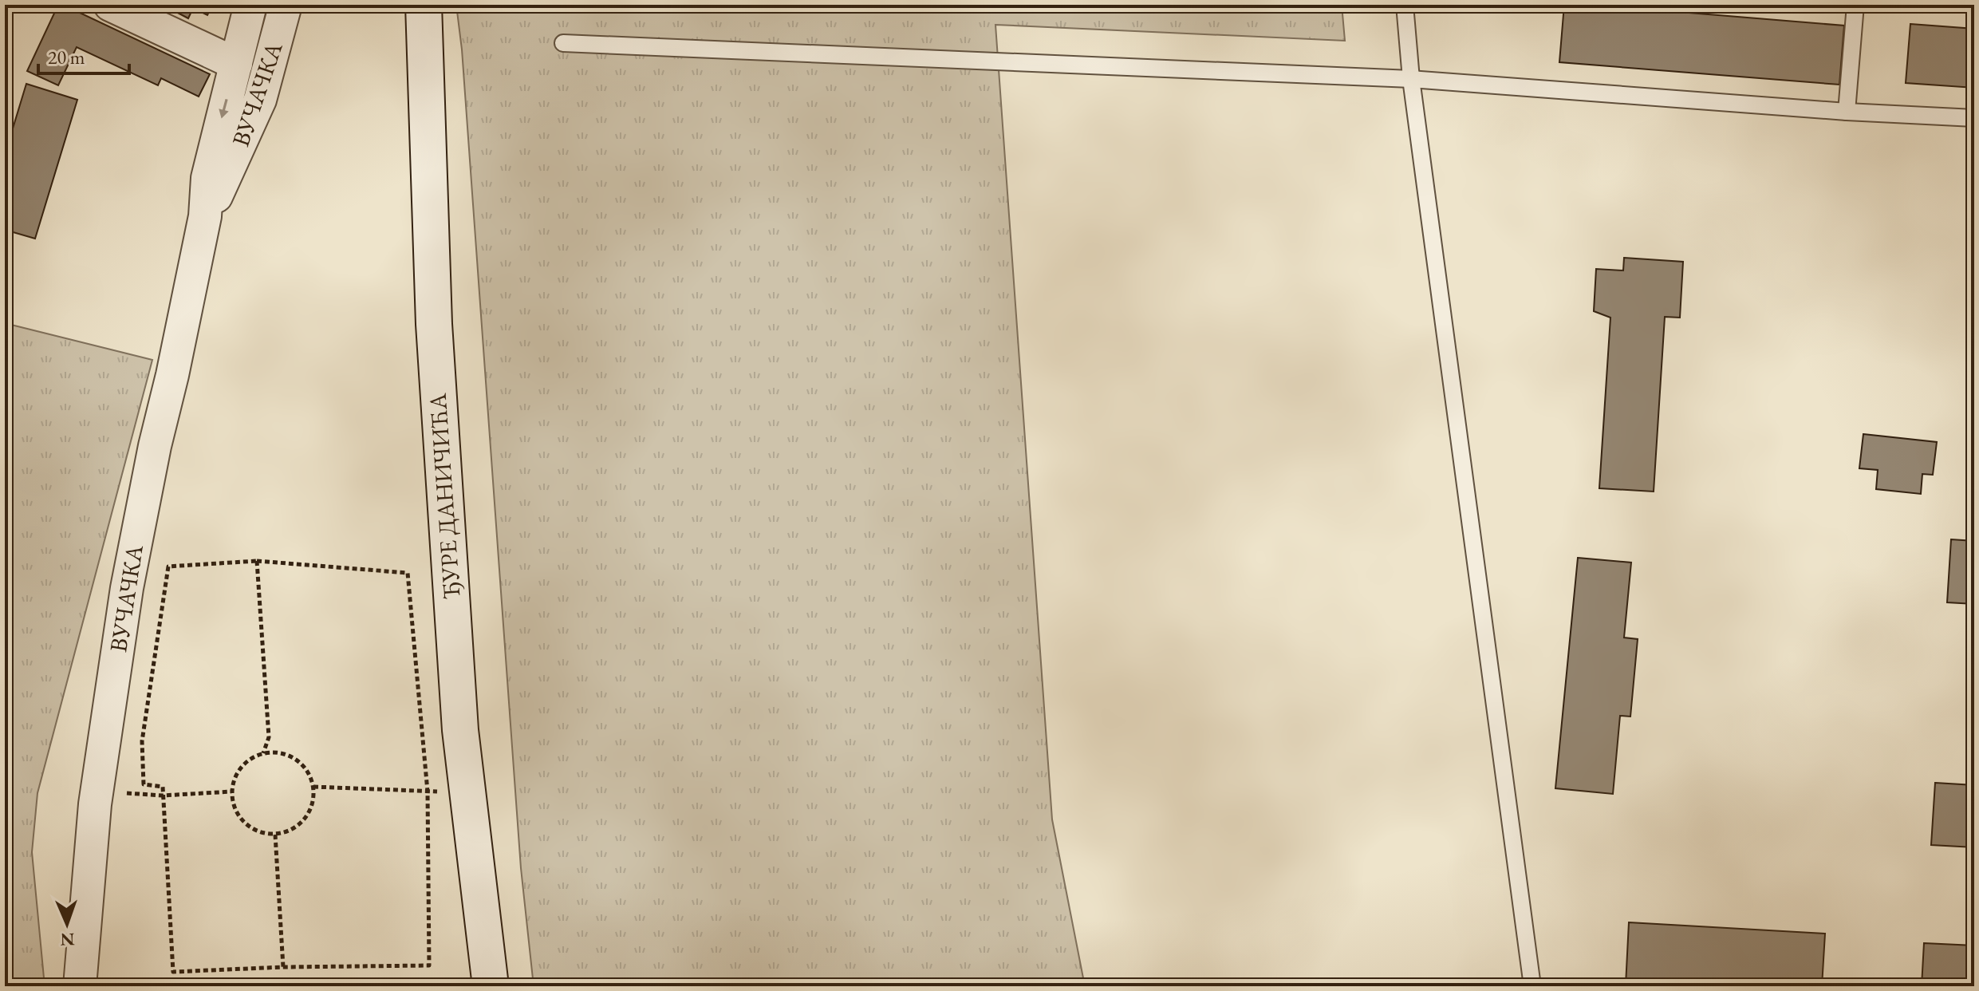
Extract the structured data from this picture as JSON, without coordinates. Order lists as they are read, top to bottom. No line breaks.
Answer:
{"streets":{"street":["ВУЧАЧКА","ЂУРЕ ДАНИЧИЋА"]},"scale_bar":"20 m","north":"bottom"}
